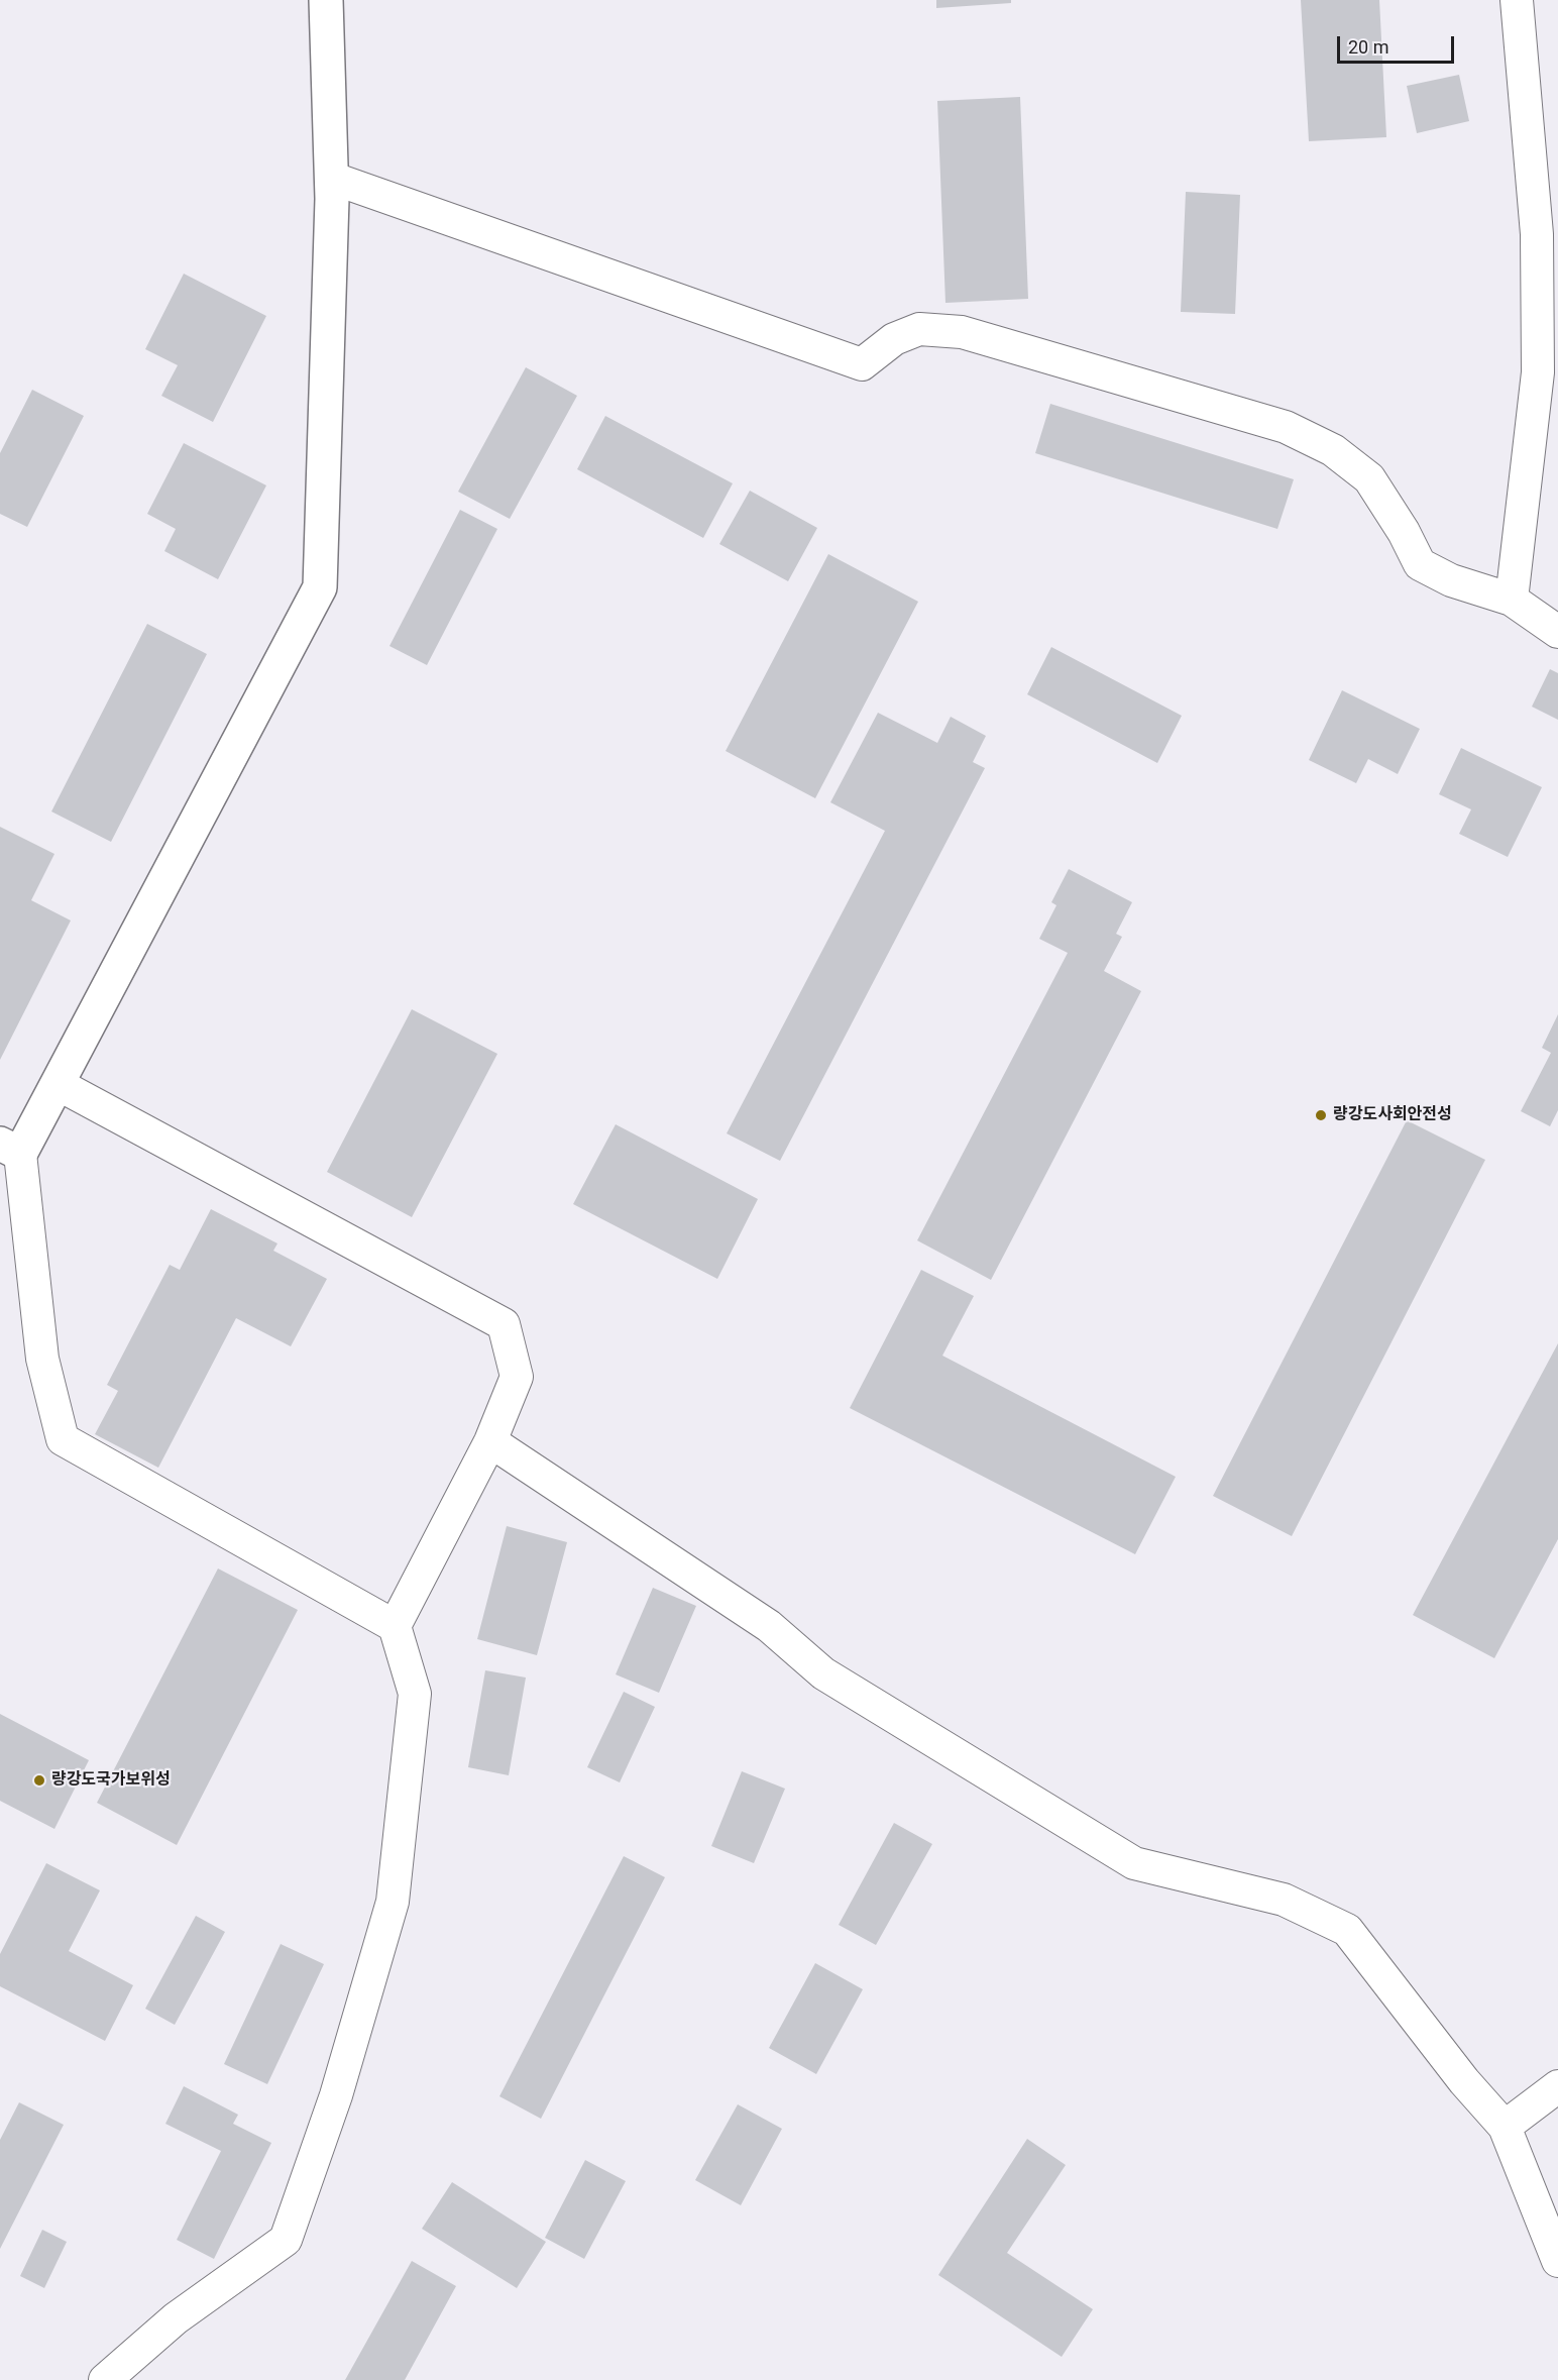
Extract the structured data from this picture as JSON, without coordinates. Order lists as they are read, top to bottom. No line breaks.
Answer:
{"places":["량강도사회안전성","량강도국가보위성"],"scale_bar":"20 m"}
